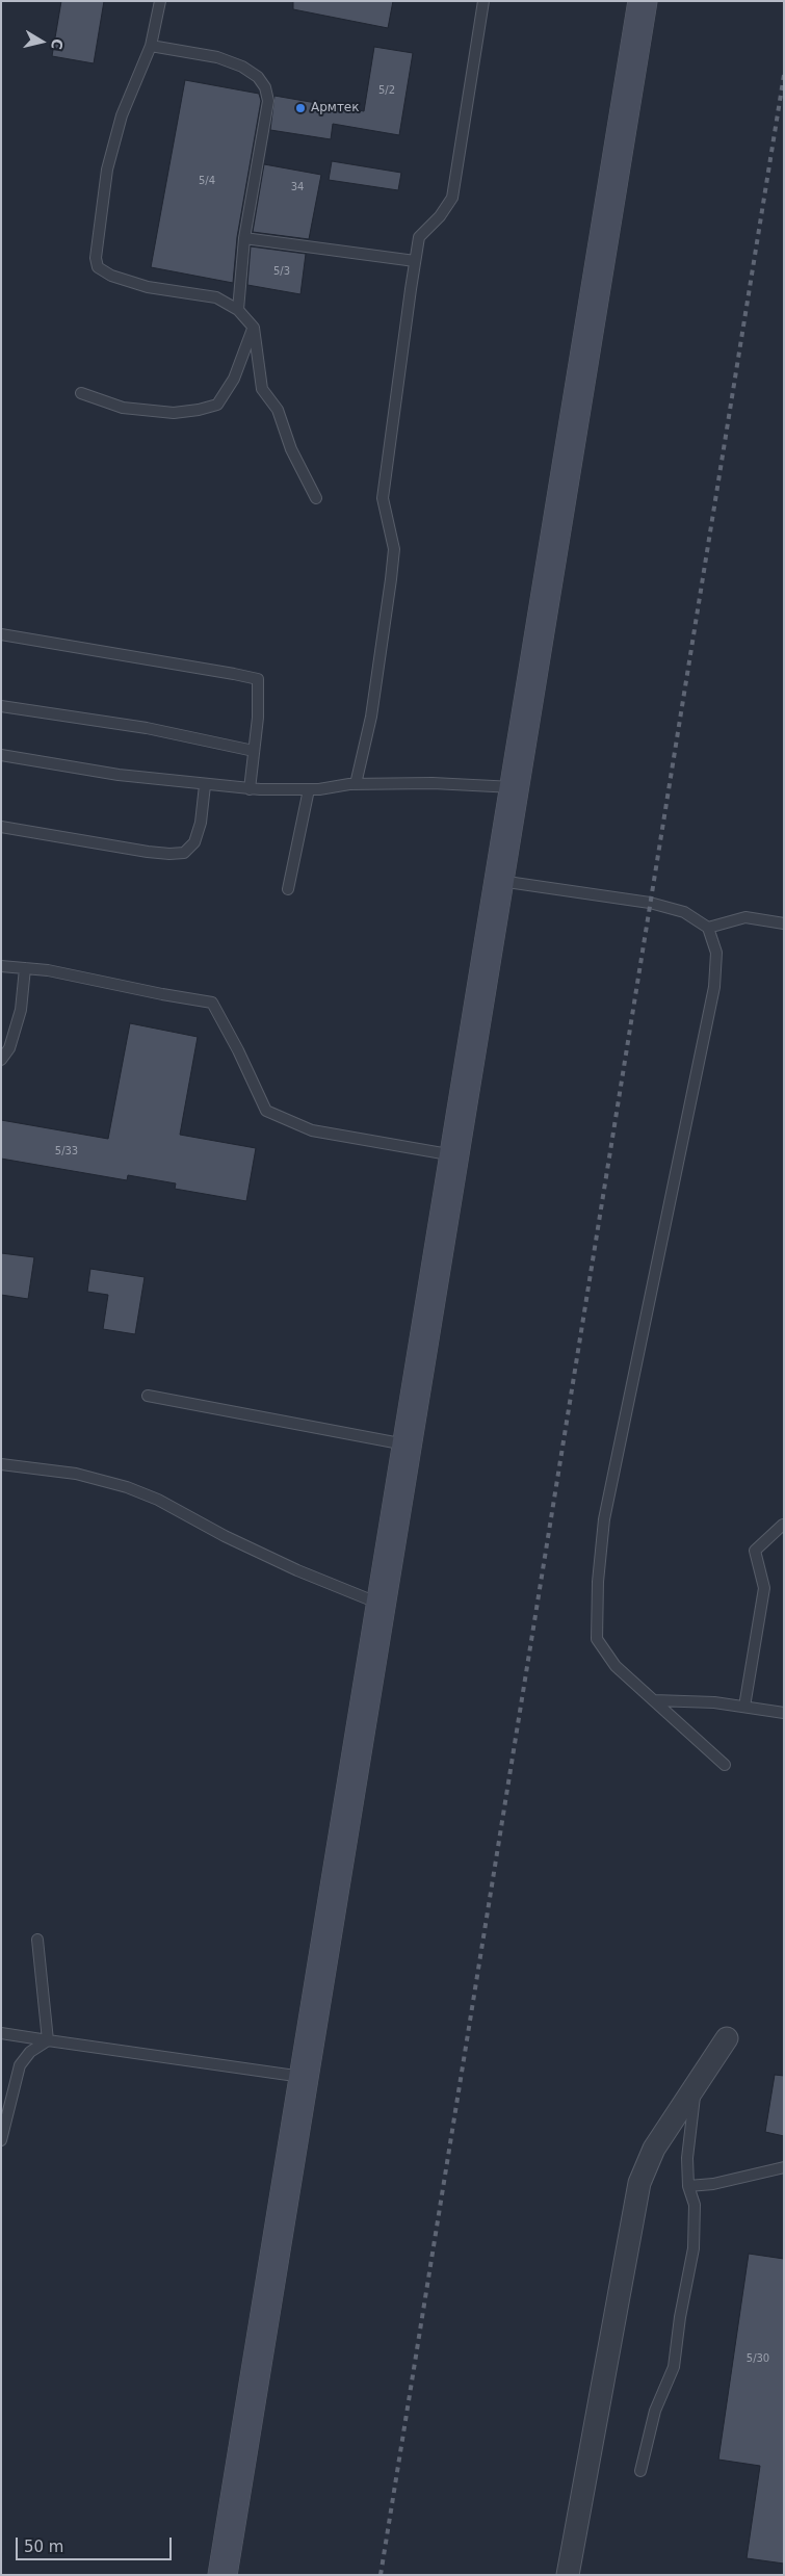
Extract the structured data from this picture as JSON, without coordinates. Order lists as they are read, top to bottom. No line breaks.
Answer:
{"places":["Армтек"],"house_numbers":["5/2","5/4","34","5/3","5/33","5/30"],"scale_bar":"50 m","north":"right"}
